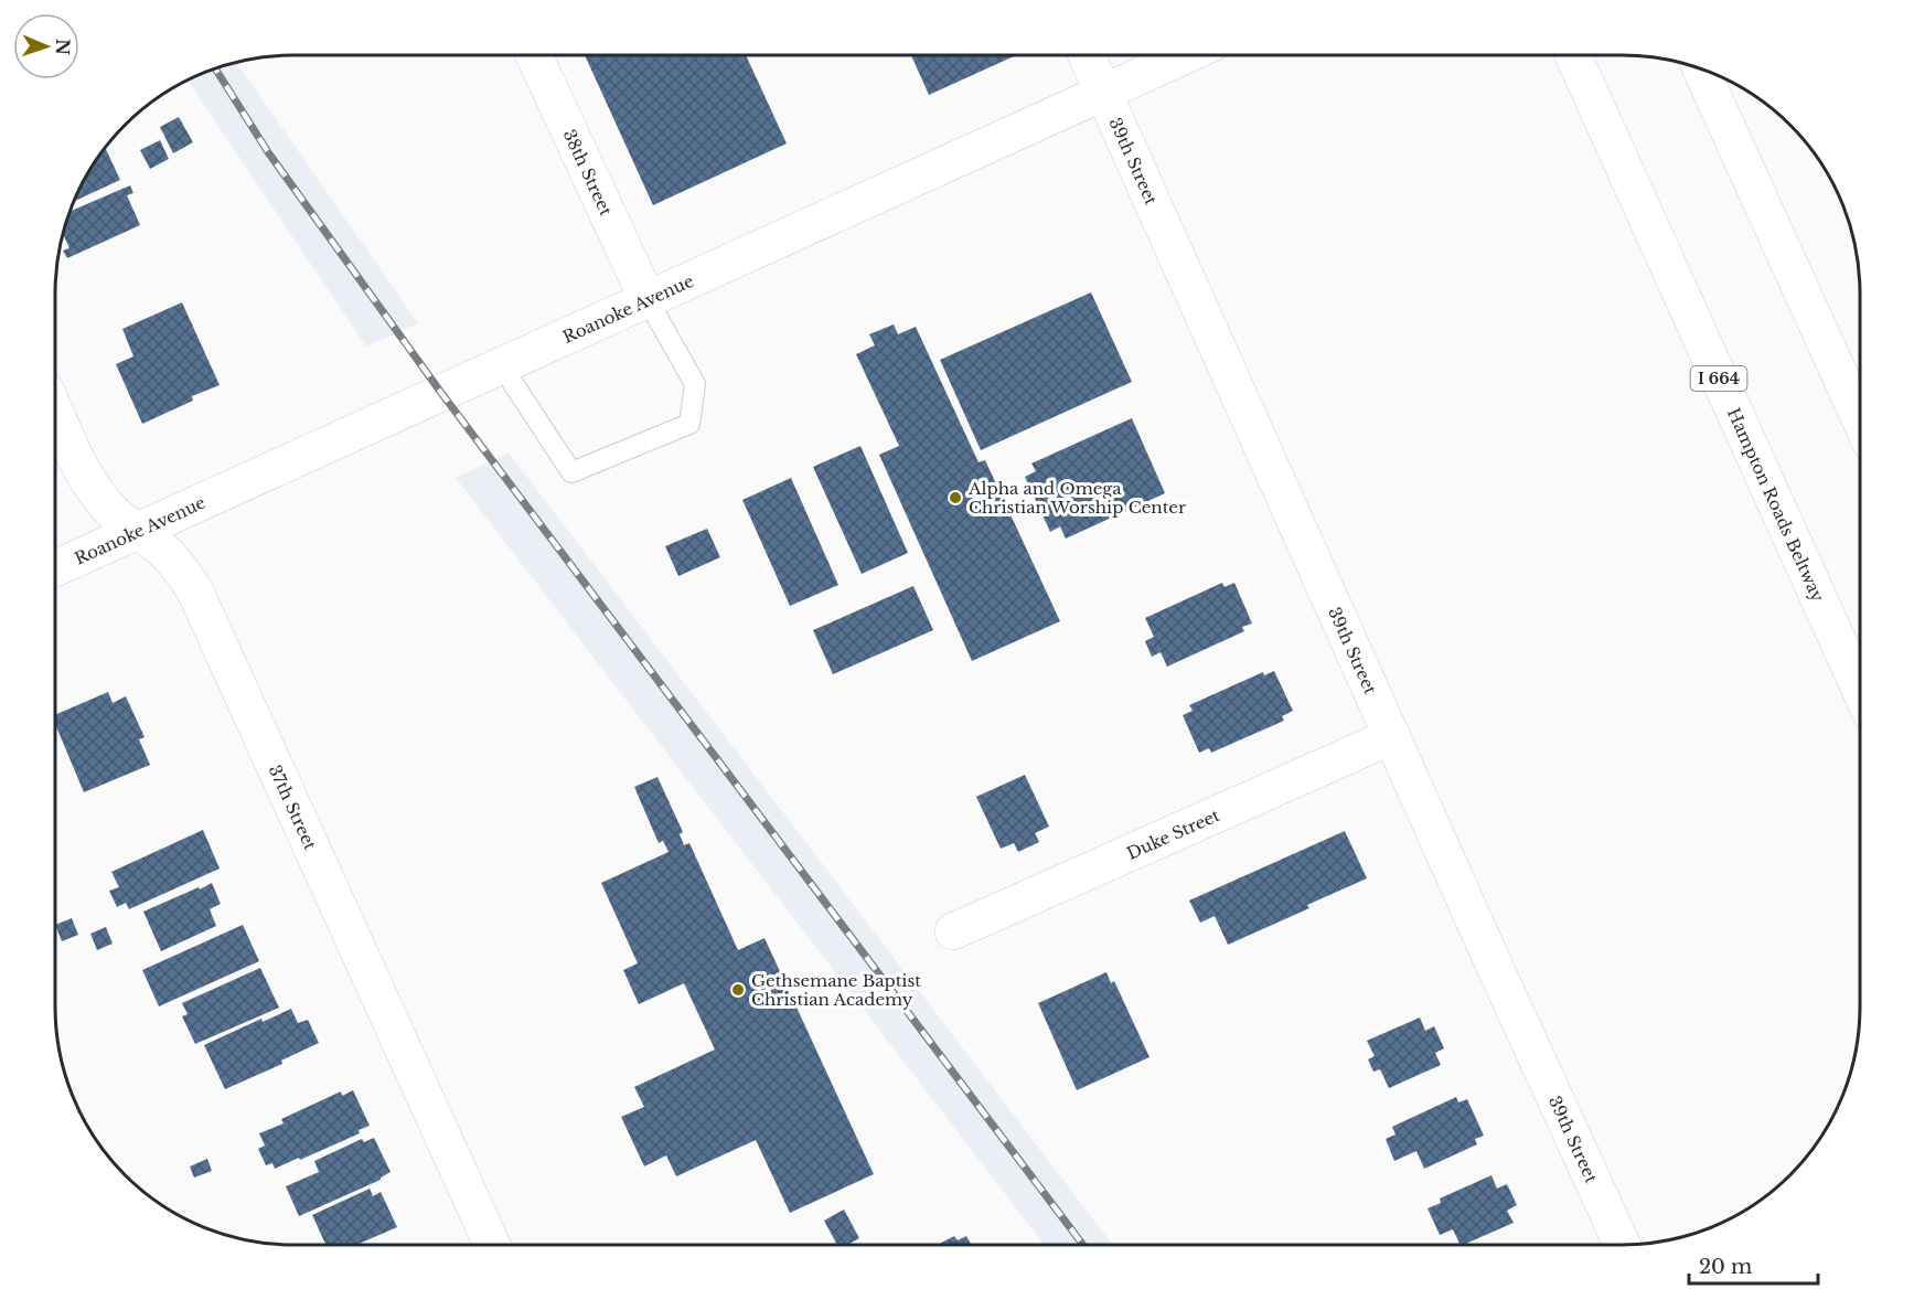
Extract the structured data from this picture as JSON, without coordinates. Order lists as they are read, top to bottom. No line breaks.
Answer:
{"streets":{"main road":["39th Street","38th Street","Roanoke Avenue","I 664","Hampton Roads Beltway","37th Street","Duke Street"]},"crossings":[["39th Street","Roanoke Avenue"],["39th Street","Duke Street"],["38th Street","Roanoke Avenue"],["Roanoke Avenue","37th Street"]],"places":["Alpha and Omega Christian Worship Center","Gethsemane Baptist Christian Academy"],"scale_bar":"20 m","north":"right"}
